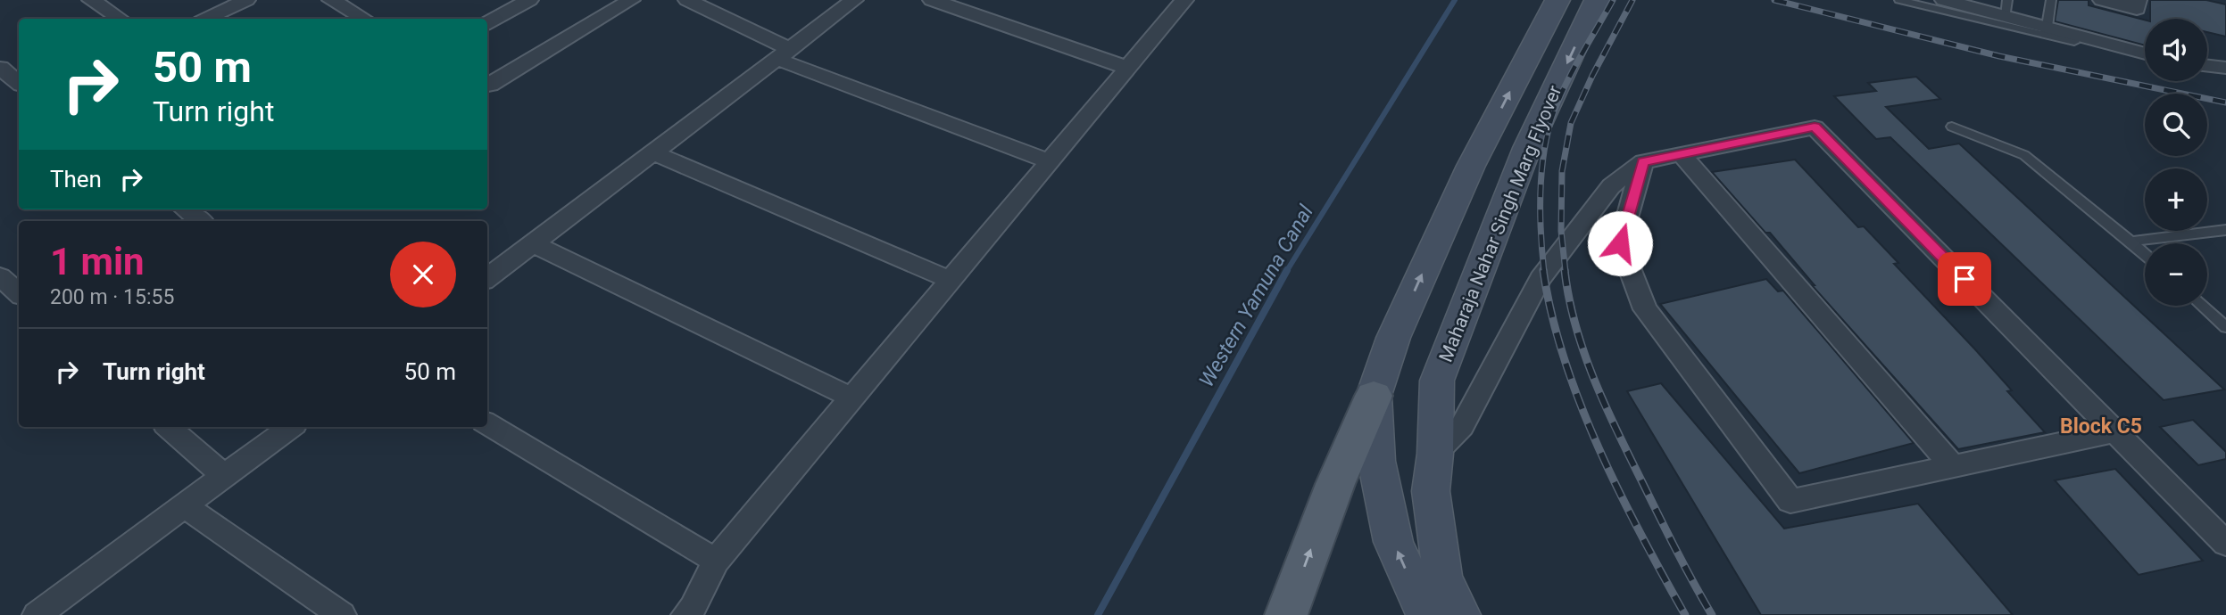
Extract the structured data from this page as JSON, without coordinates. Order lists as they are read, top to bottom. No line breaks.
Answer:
{"streets":{"main road":["Maharaja Nahar Singh Marg Flyover"]},"districts":["Block C5"],"water":["Western Yamuna Canal"],"page":{"map_buttons":["+","−"],"turn":["50 m","Turn right"],"then":"Then","heading":["1 min","200 m · 15:55"],"list":[{"name":"Turn right","value":"50 m"}]}}
